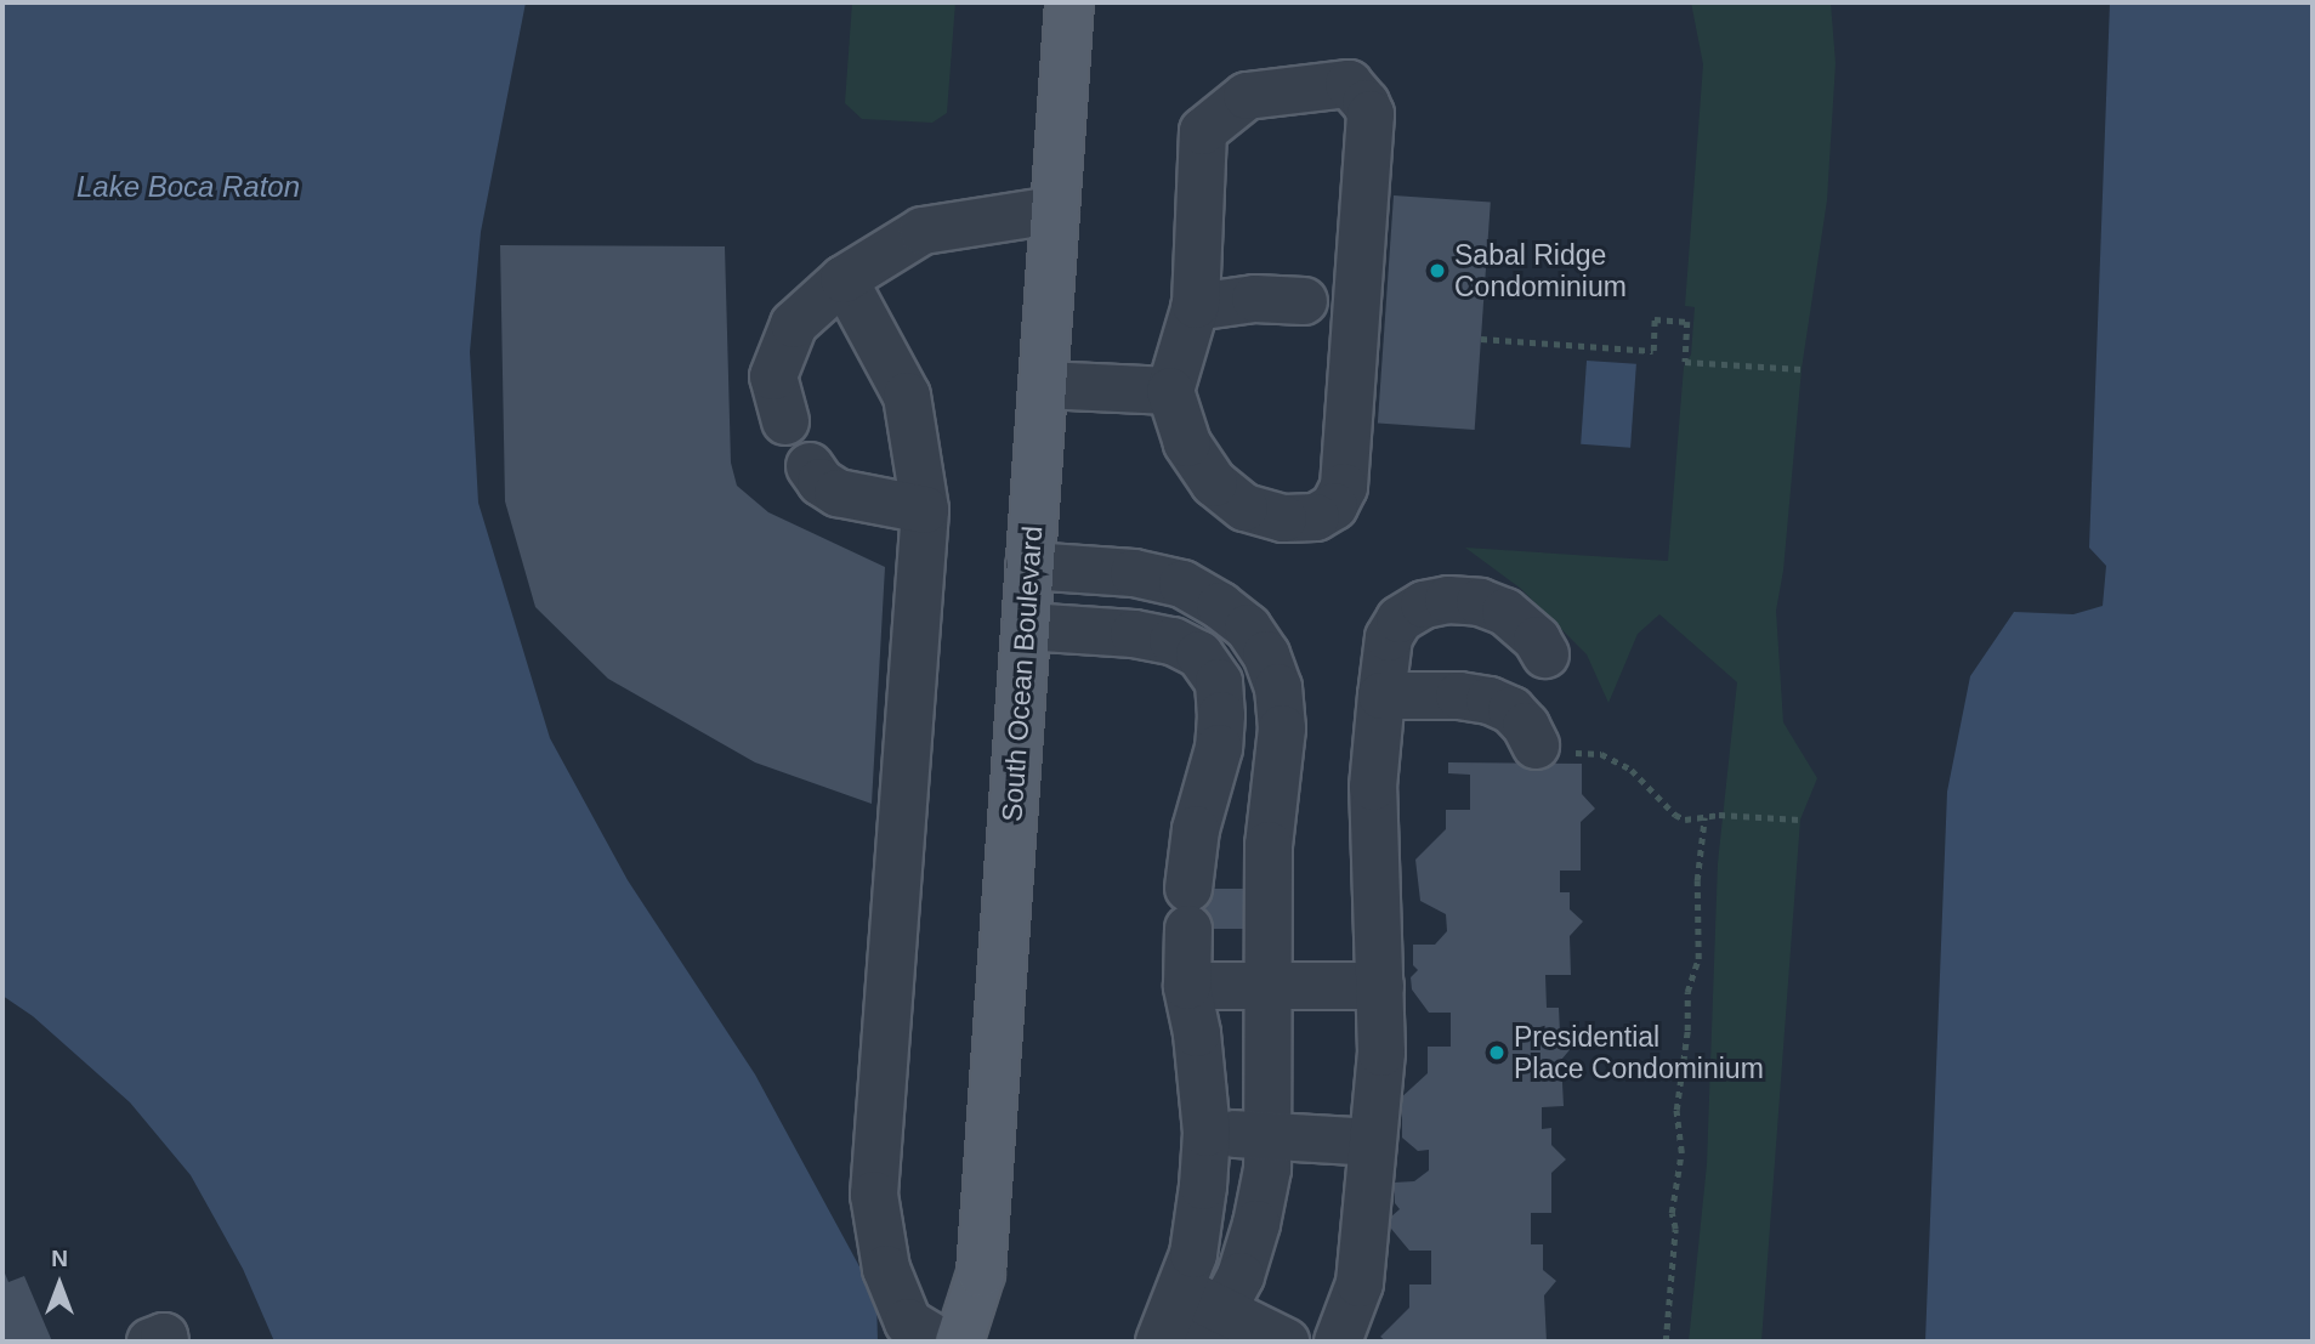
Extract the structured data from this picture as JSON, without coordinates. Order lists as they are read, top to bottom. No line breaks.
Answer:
{"streets":{"main road":["South Ocean Boulevard"]},"water":["Lake Boca Raton"],"places":["Sabal Ridge Condominium","Presidential Place Condominium"],"north":"top"}
